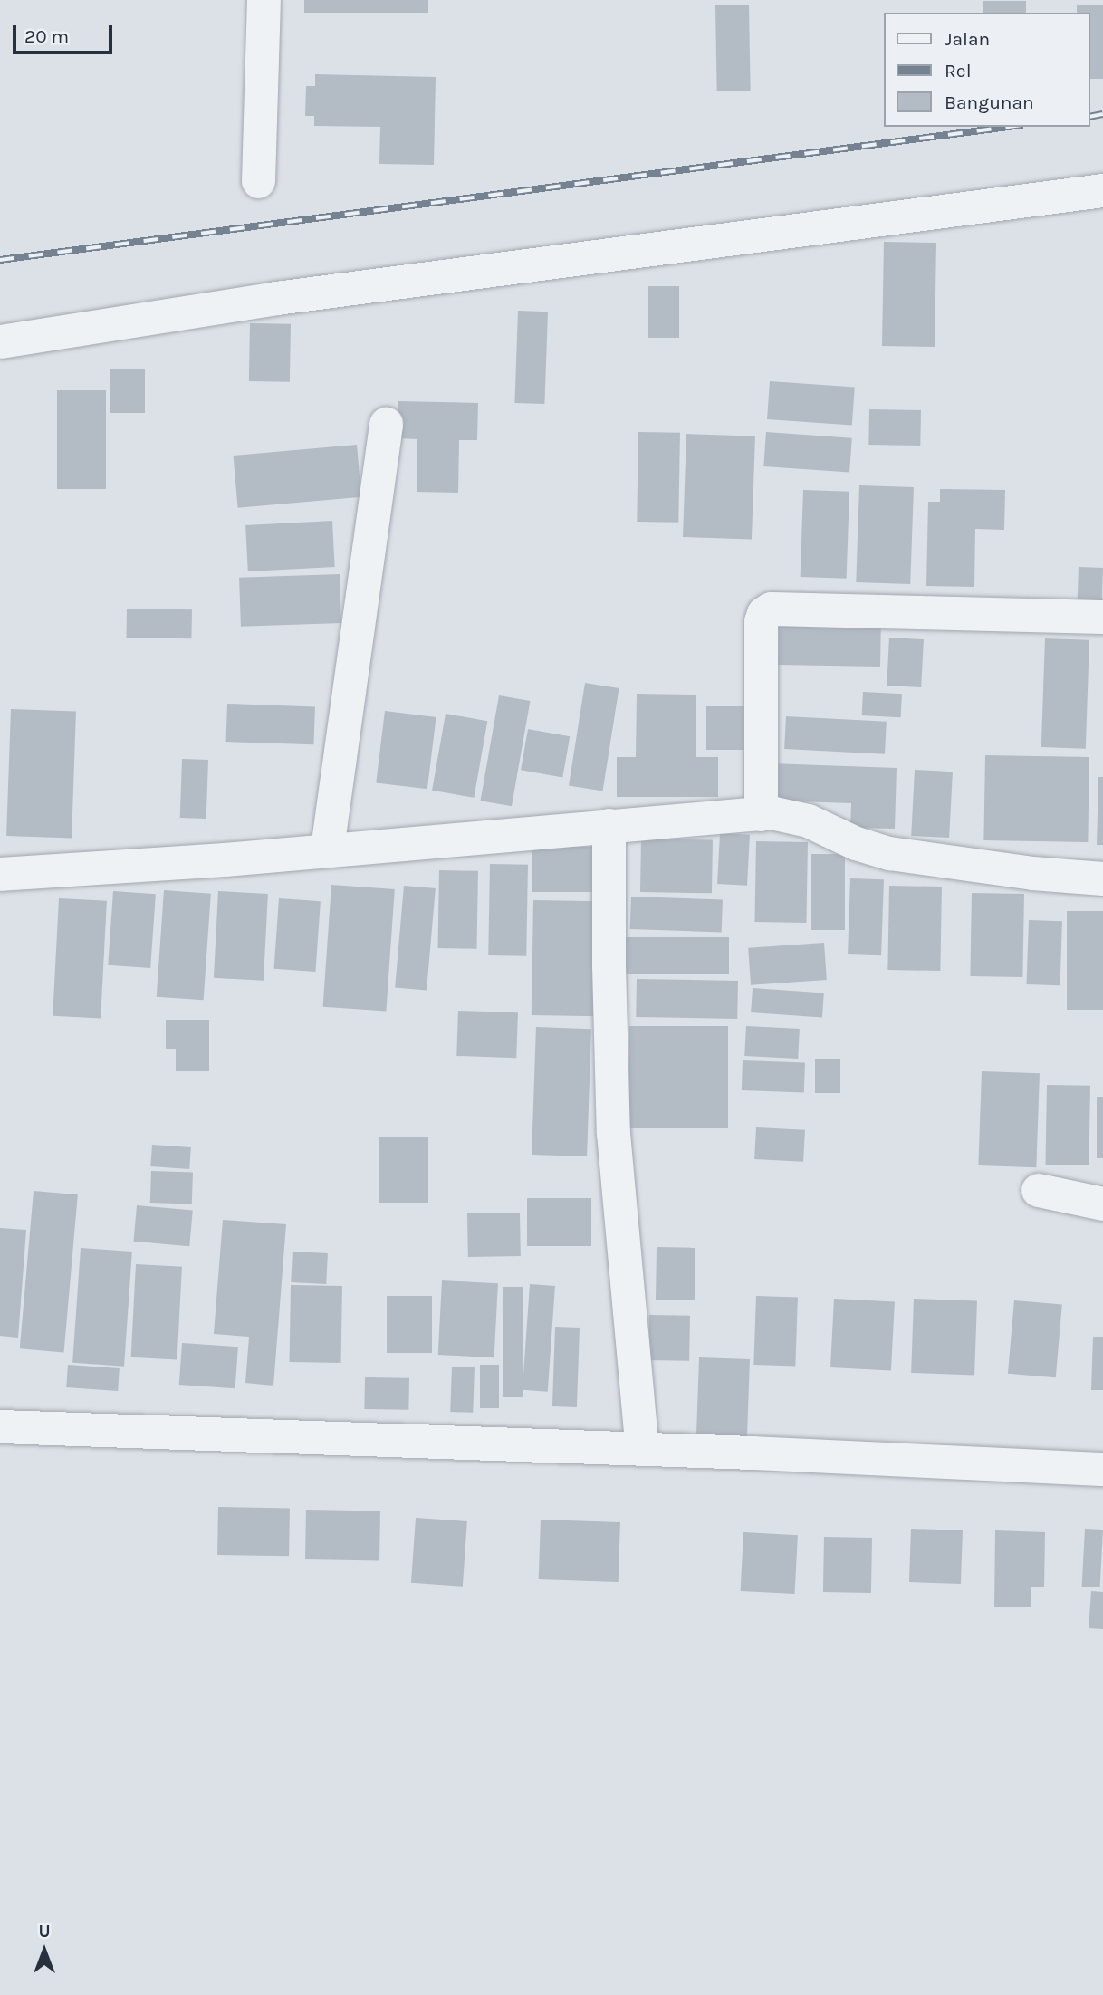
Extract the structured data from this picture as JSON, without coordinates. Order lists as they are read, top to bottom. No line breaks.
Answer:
{"legend":["Jalan","Rel","Bangunan"],"scale_bar":"20 m","north":"top"}
